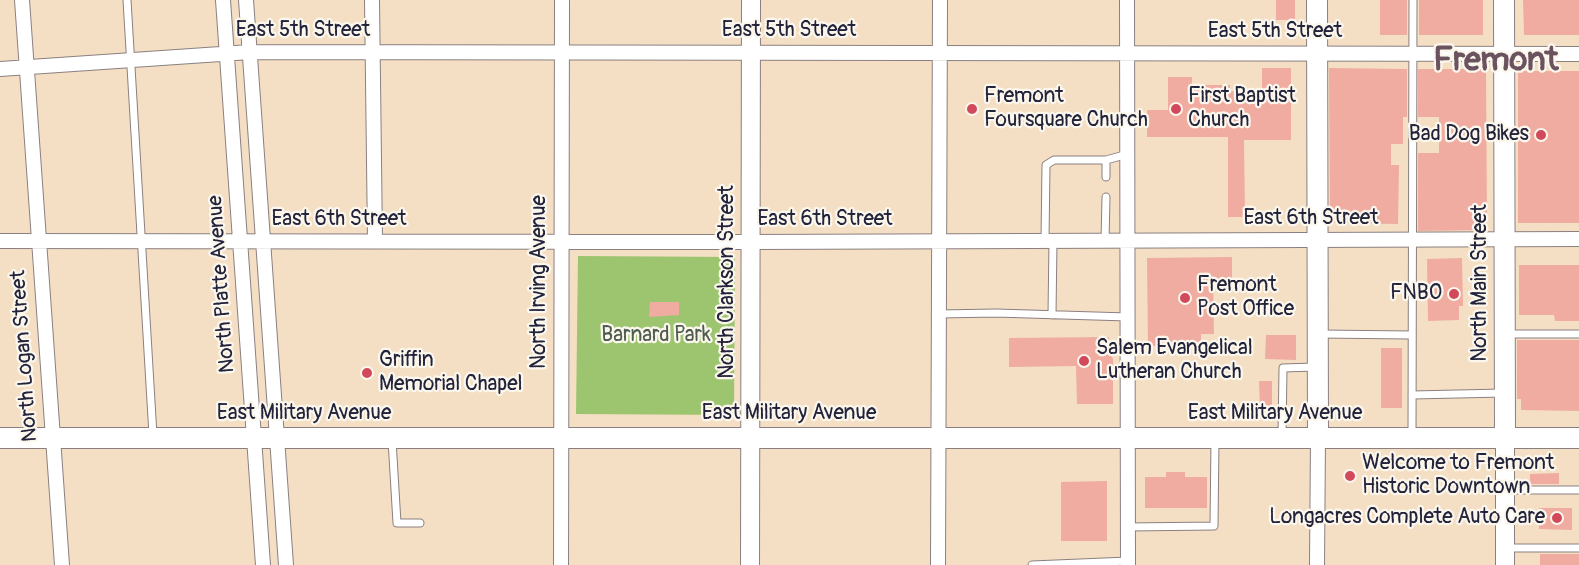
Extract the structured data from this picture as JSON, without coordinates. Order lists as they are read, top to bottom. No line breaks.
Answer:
{"streets":{"main road":["North Main Street","East Military Avenue"],"street":["East 5th Street","East 6th Street","North Irving Avenue","North Clarkson Street","North Platte Avenue","North Logan Street"]},"crossings":[["East 5th Street","North Irving Avenue"],["East 5th Street","North Clarkson Street"],["East 5th Street","North Main Street"],["East 5th Street","North Platte Avenue"],["East 5th Street","North Logan Street"],["East 6th Street","North Irving Avenue"],["East 6th Street","North Clarkson Street"],["East 6th Street","North Main Street"],["East 6th Street","North Platte Avenue"],["East 6th Street","North Logan Street"],["North Irving Avenue","East Military Avenue"],["North Clarkson Street","East Military Avenue"],["North Main Street","East Military Avenue"],["North Platte Avenue","East Military Avenue"],["North Logan Street","East Military Avenue"]],"districts":["Fremont"],"parks":["Barnard Park"],"places":["Fremont Foursquare Church","First Baptist Church","Bad Dog Bikes","FNBO","Fremont Post Office","Salem Evangelical Lutheran Church","Griffin Memorial Chapel","Welcome to Fremont Historic Downtown","Longacres Complete Auto Care"]}
